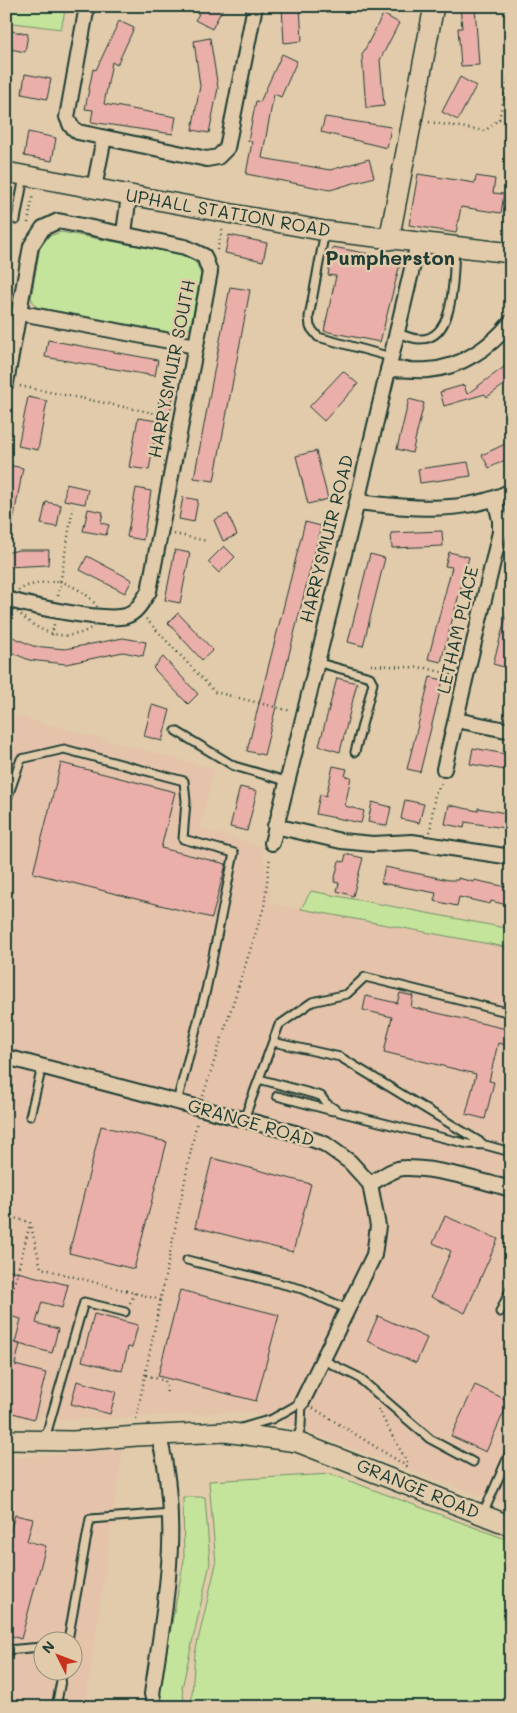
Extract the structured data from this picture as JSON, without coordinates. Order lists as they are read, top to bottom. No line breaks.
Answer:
{"streets":{"street":["UPHALL STATION ROAD","HARRYSMUIR SOUTH","HARRYSMUIR ROAD","LETHAM PLACE","GRANGE ROAD"]},"crossings":[["UPHALL STATION ROAD","HARRYSMUIR ROAD"]],"districts":["Pumpherston"],"north":"top left"}
